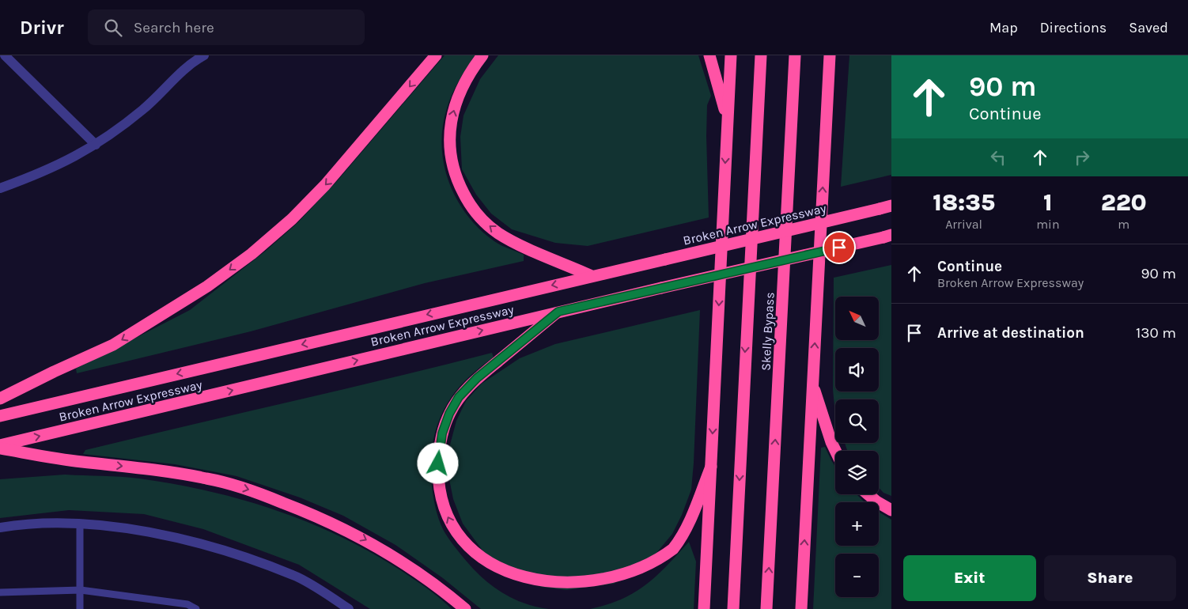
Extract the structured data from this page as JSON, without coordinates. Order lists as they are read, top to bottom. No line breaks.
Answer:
{"streets":{"highway":["Broken Arrow Expressway","Skelly Bypass"]},"north":"top left","page":{"header":"Drivr","search":"Search here","nav":["Map","Directions","Saved"],"turn":["90 m","Continue"],"eta":["18:35","Arrival","1","min","220","m"],"list":[{"name":"Continue","note":"Broken Arrow Expressway","value":"90 m"},{"name":"Arrive at destination","value":"130 m"}],"map_buttons":["+","−"],"buttons":["Exit","Share"]}}
